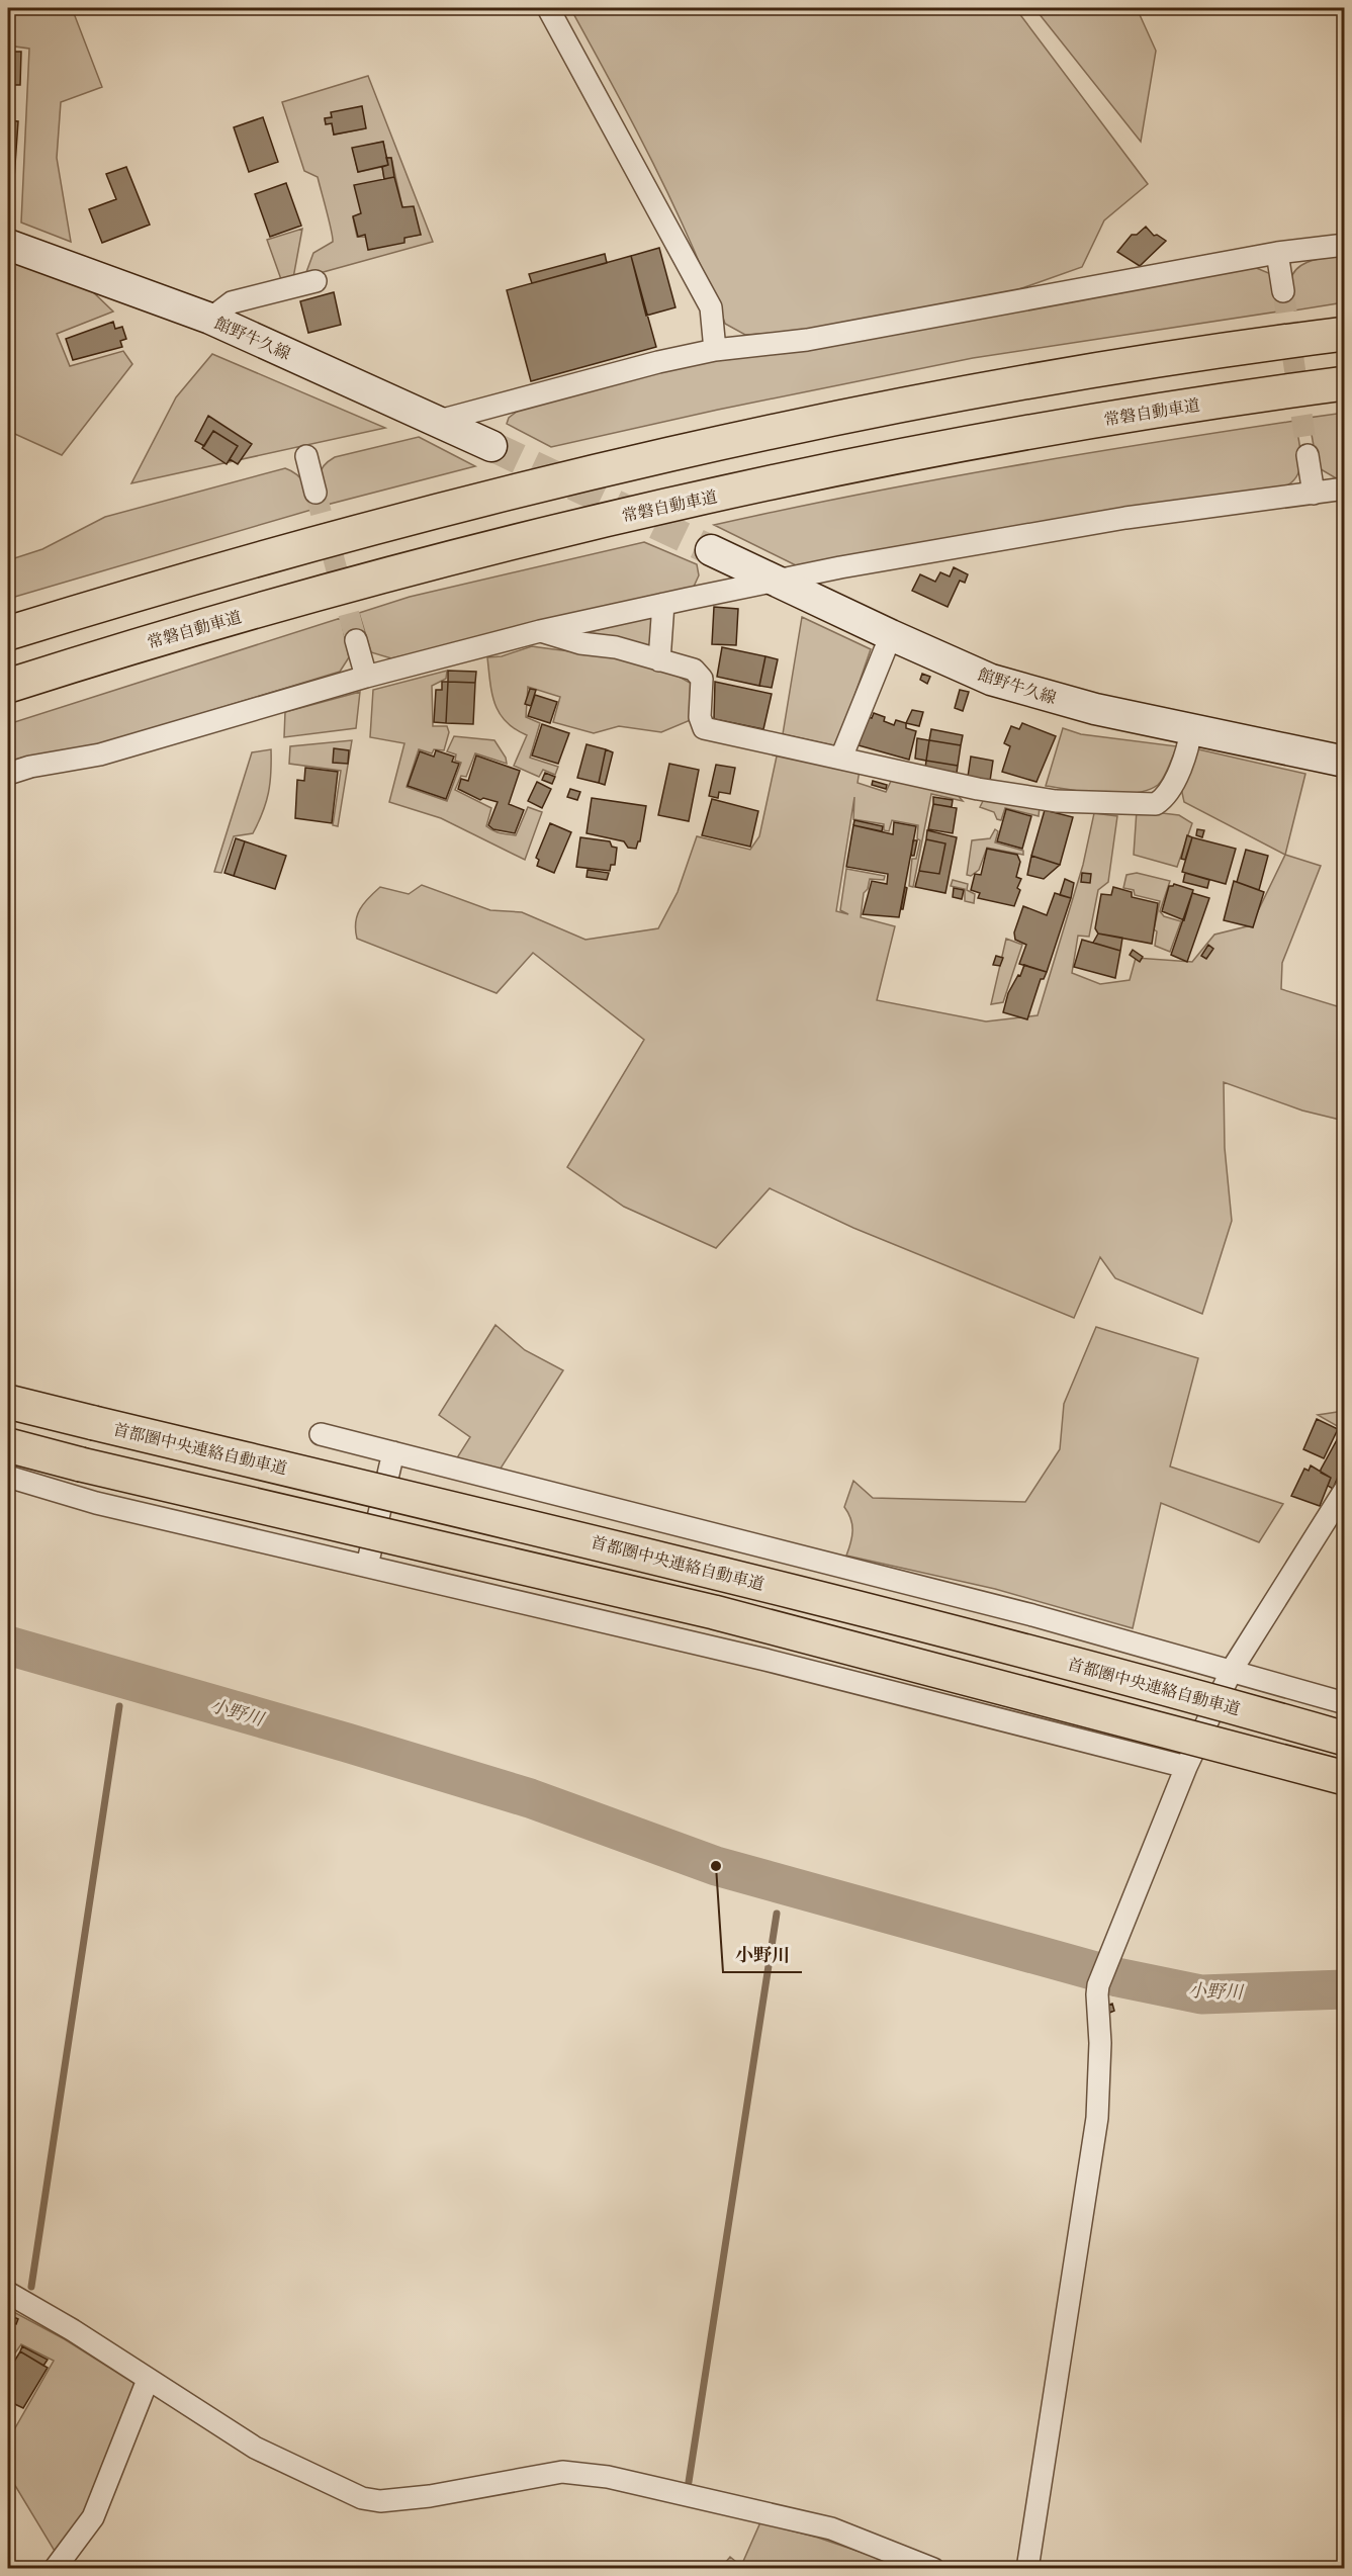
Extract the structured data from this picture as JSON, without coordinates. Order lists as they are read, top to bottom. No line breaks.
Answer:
{"streets":{"highway":["常磐自動車道","首都圏中央連絡自動車道"],"main road":["館野牛久線"]},"water":["小野川"],"places":["小野川"]}
